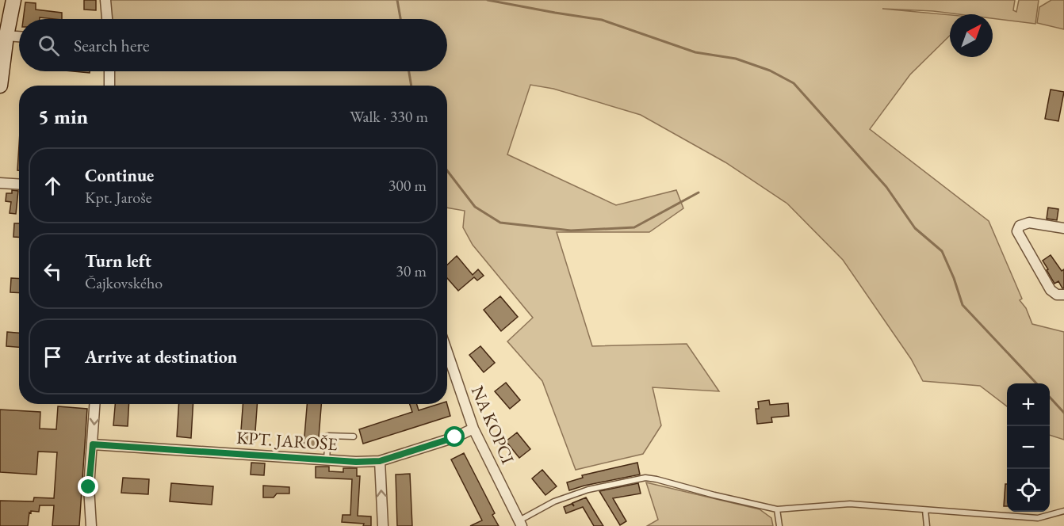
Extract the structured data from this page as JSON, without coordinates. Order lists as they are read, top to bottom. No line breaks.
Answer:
{"streets":{"street":["NA KOPCI","KPT. JAROŠE"]},"crossings":[["NA KOPCI","KPT. JAROŠE"]],"north":"top right","page":{"search":"Search here","heading":["5 min","Walk · 330 m"],"list":[["Continue","Kpt. Jaroše","300 m"],["Turn left","Čajkovského","30 m"],"Arrive at destination"],"map_buttons":["+","−"]}}
